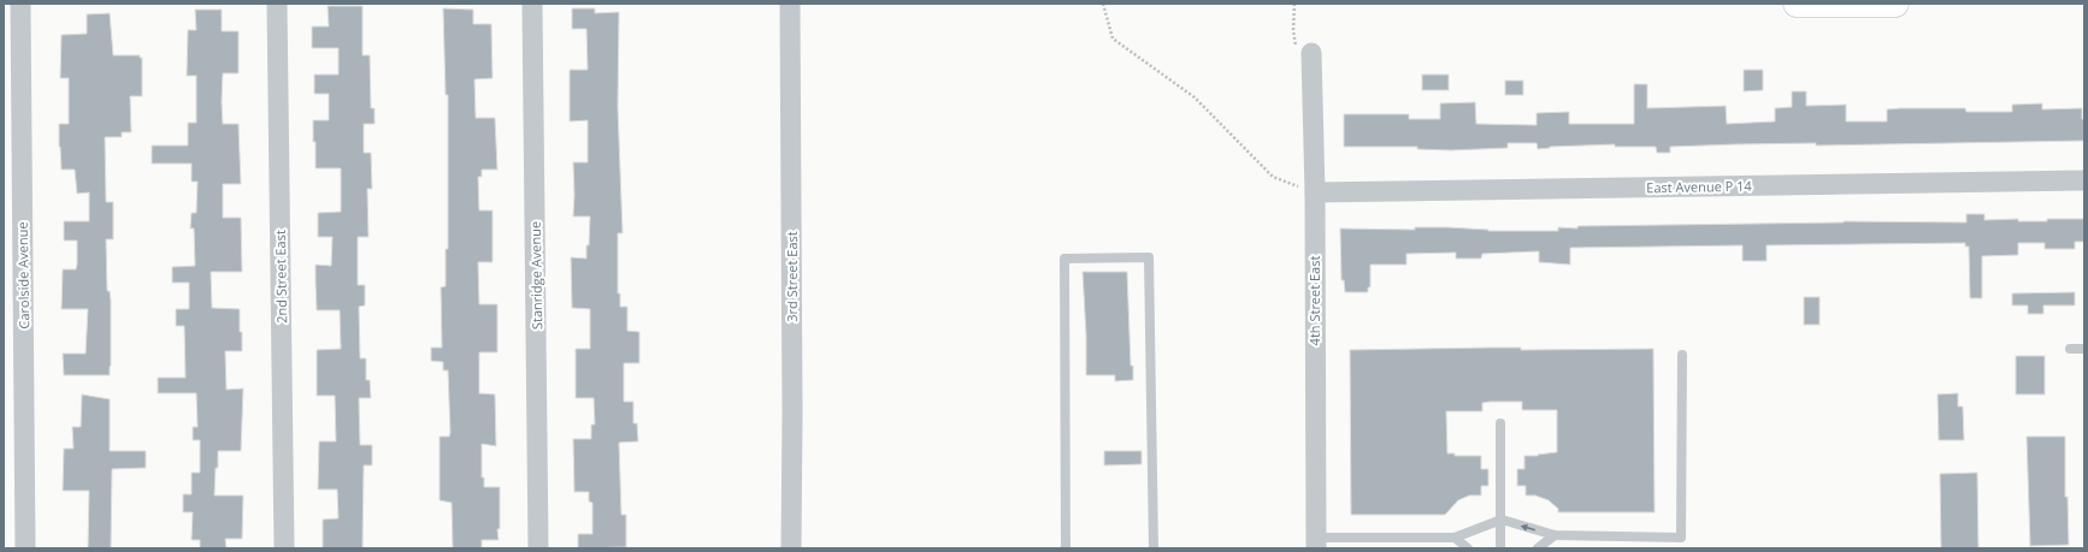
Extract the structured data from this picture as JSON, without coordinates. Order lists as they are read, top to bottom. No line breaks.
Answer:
{"streets":{"street":["East Avenue P 14","Carolside Avenue","Stanridge Avenue","2nd Street East","3rd Street East","4th Street East"]},"crossings":[["East Avenue P 14","4th Street East"]]}
